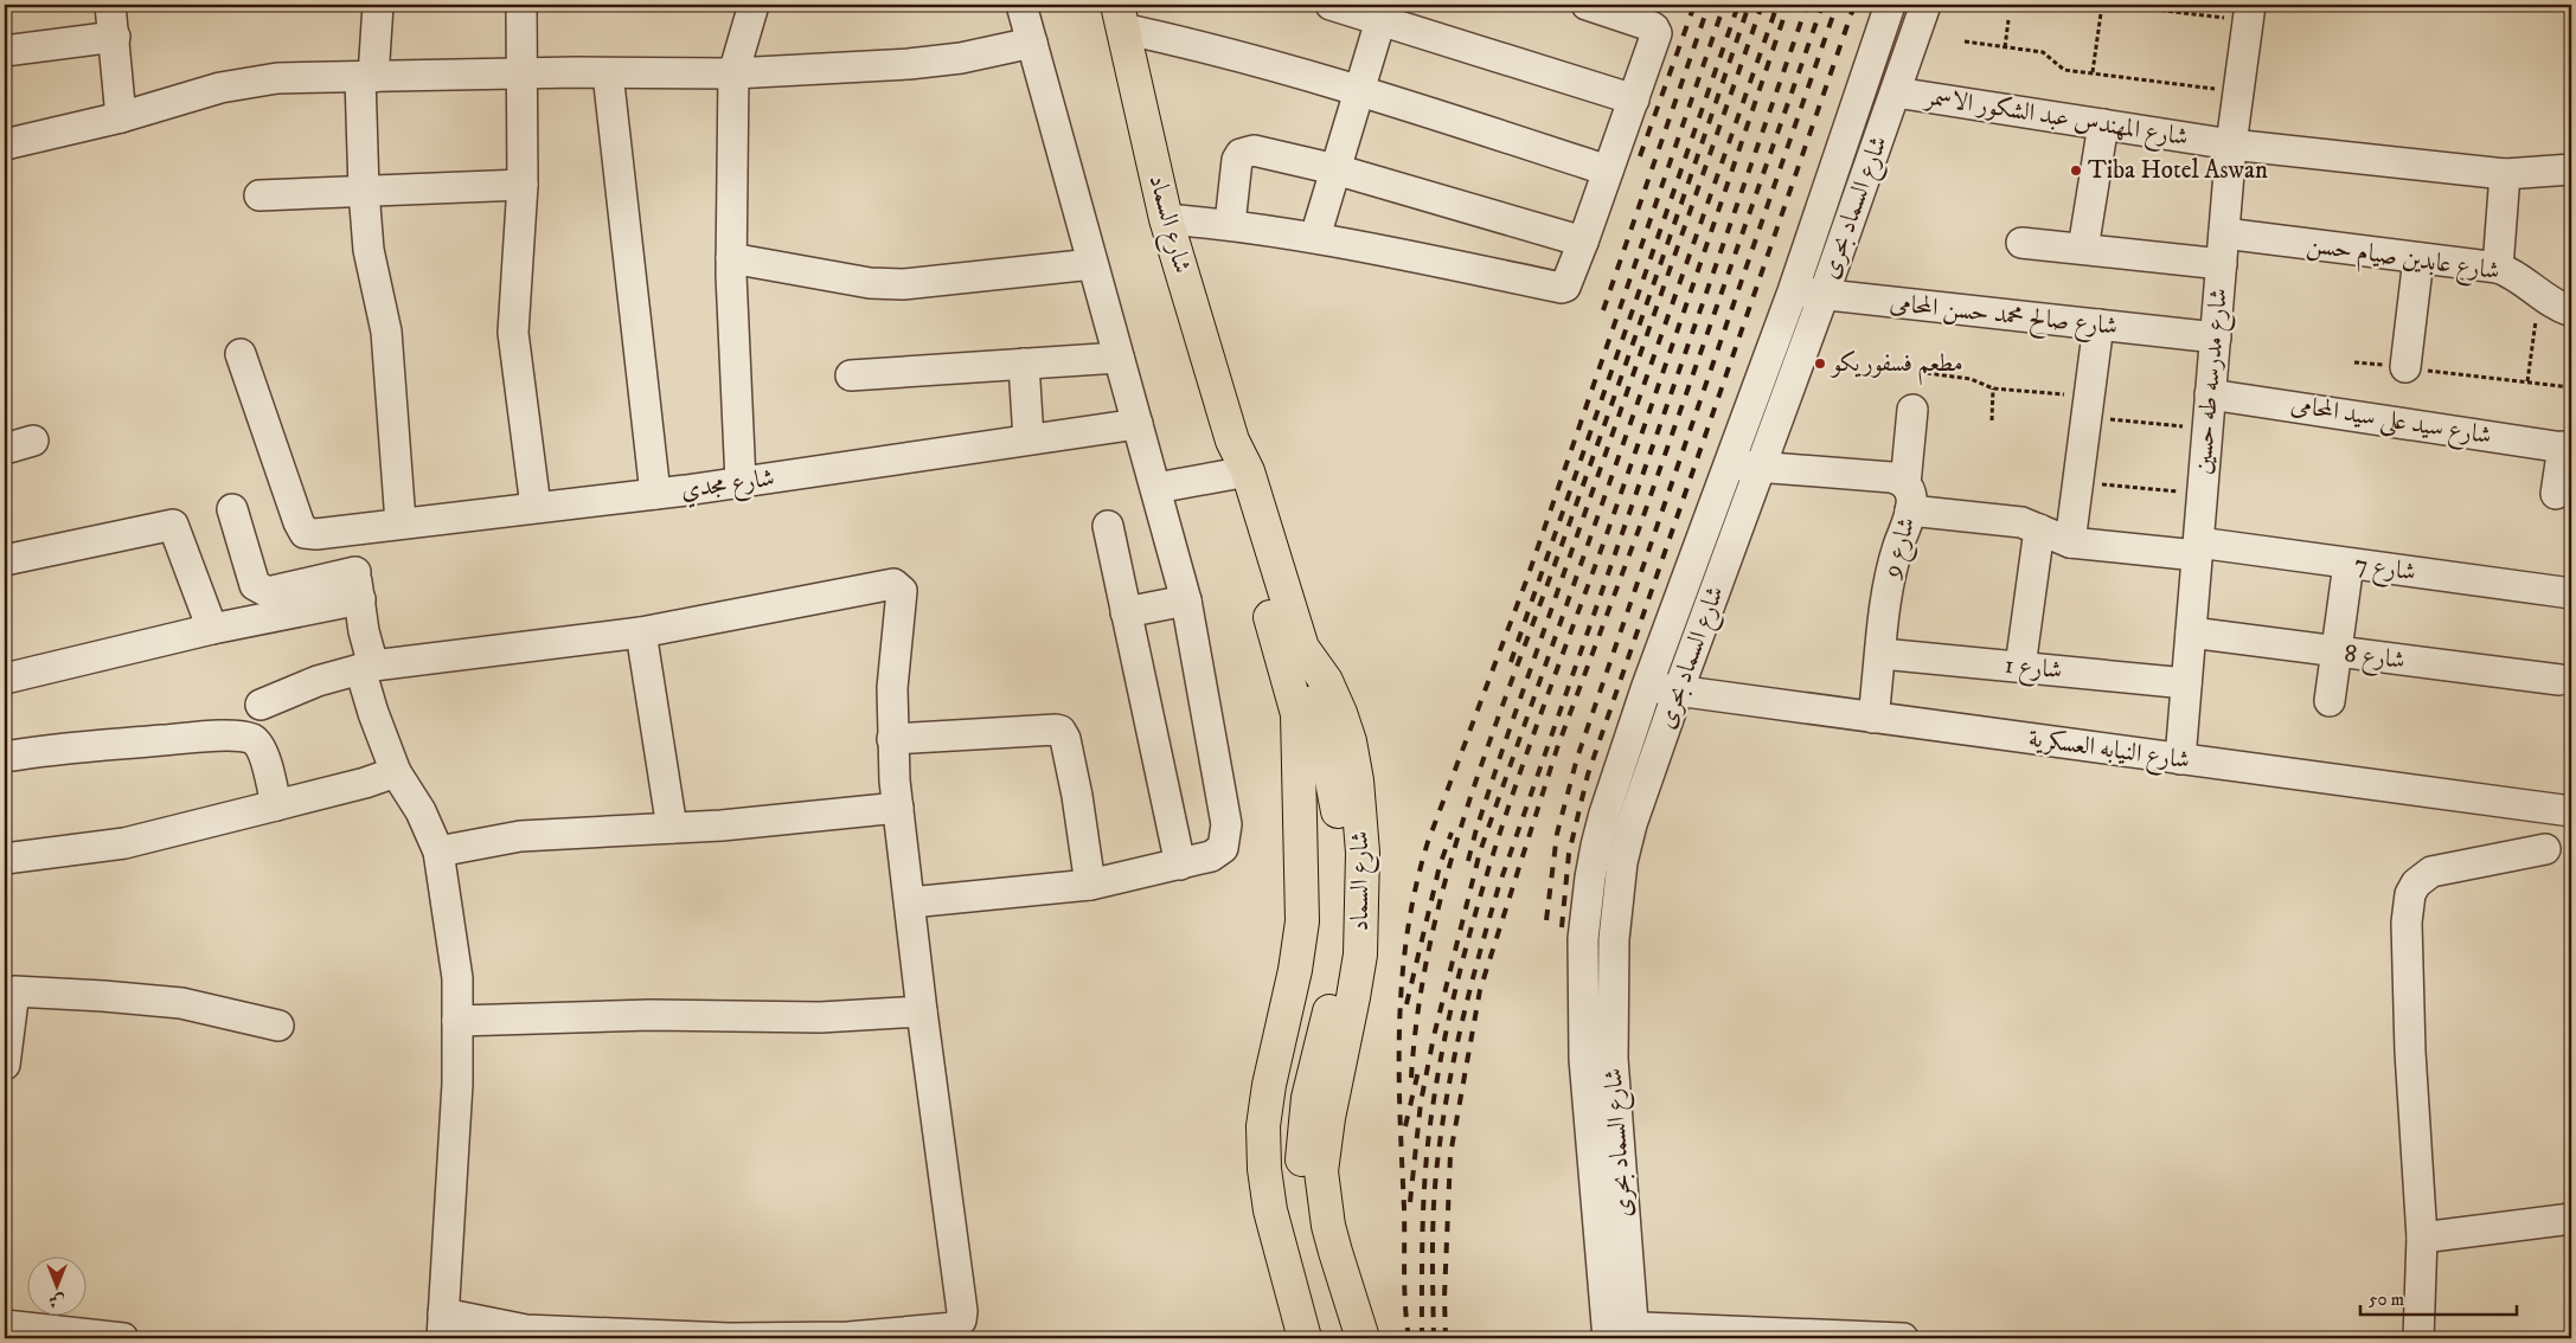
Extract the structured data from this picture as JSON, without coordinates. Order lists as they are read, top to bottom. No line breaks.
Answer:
{"streets":{"highway":["شارع السماد"],"street":["شارع المهندس عبد الشكور الاسمر","شارع السماد بحرى","شارع عابدين صيام حسن","شارع صالح محمد حسن المحامى","شارع مدرسه طه حسين","شارع سيد على سيد المحامى","شارع مجدي","شارع 9","شارع 7","شارع 8","شارع 1","شارع النيابه العسكرية"]},"crossings":[["شارع المهندس عبد الشكور الاسمر","شارع السماد بحرى"],["شارع المهندس عبد الشكور الاسمر","شارع مدرسه طه حسين"],["شارع السماد بحرى","شارع صالح محمد حسن المحامى"],["شارع السماد بحرى","شارع 9"],["شارع السماد بحرى","شارع النيابه العسكرية"],["شارع عابدين صيام حسن","شارع مدرسه طه حسين"],["شارع صالح محمد حسن المحامى","شارع مدرسه طه حسين"],["شارع مدرسه طه حسين","شارع سيد على سيد المحامى"],["شارع مدرسه طه حسين","شارع 7"],["شارع مدرسه طه حسين","شارع 8"],["شارع مدرسه طه حسين","شارع 1"],["شارع مدرسه طه حسين","شارع النيابه العسكرية"],["شارع 9","شارع 7"],["شارع 9","شارع 1"],["شارع 9","شارع النيابه العسكرية"]],"places":["Tiba Hotel Aswan","مطعم فسفوريكو"],"scale_bar":"50 m","north":"bottom"}
